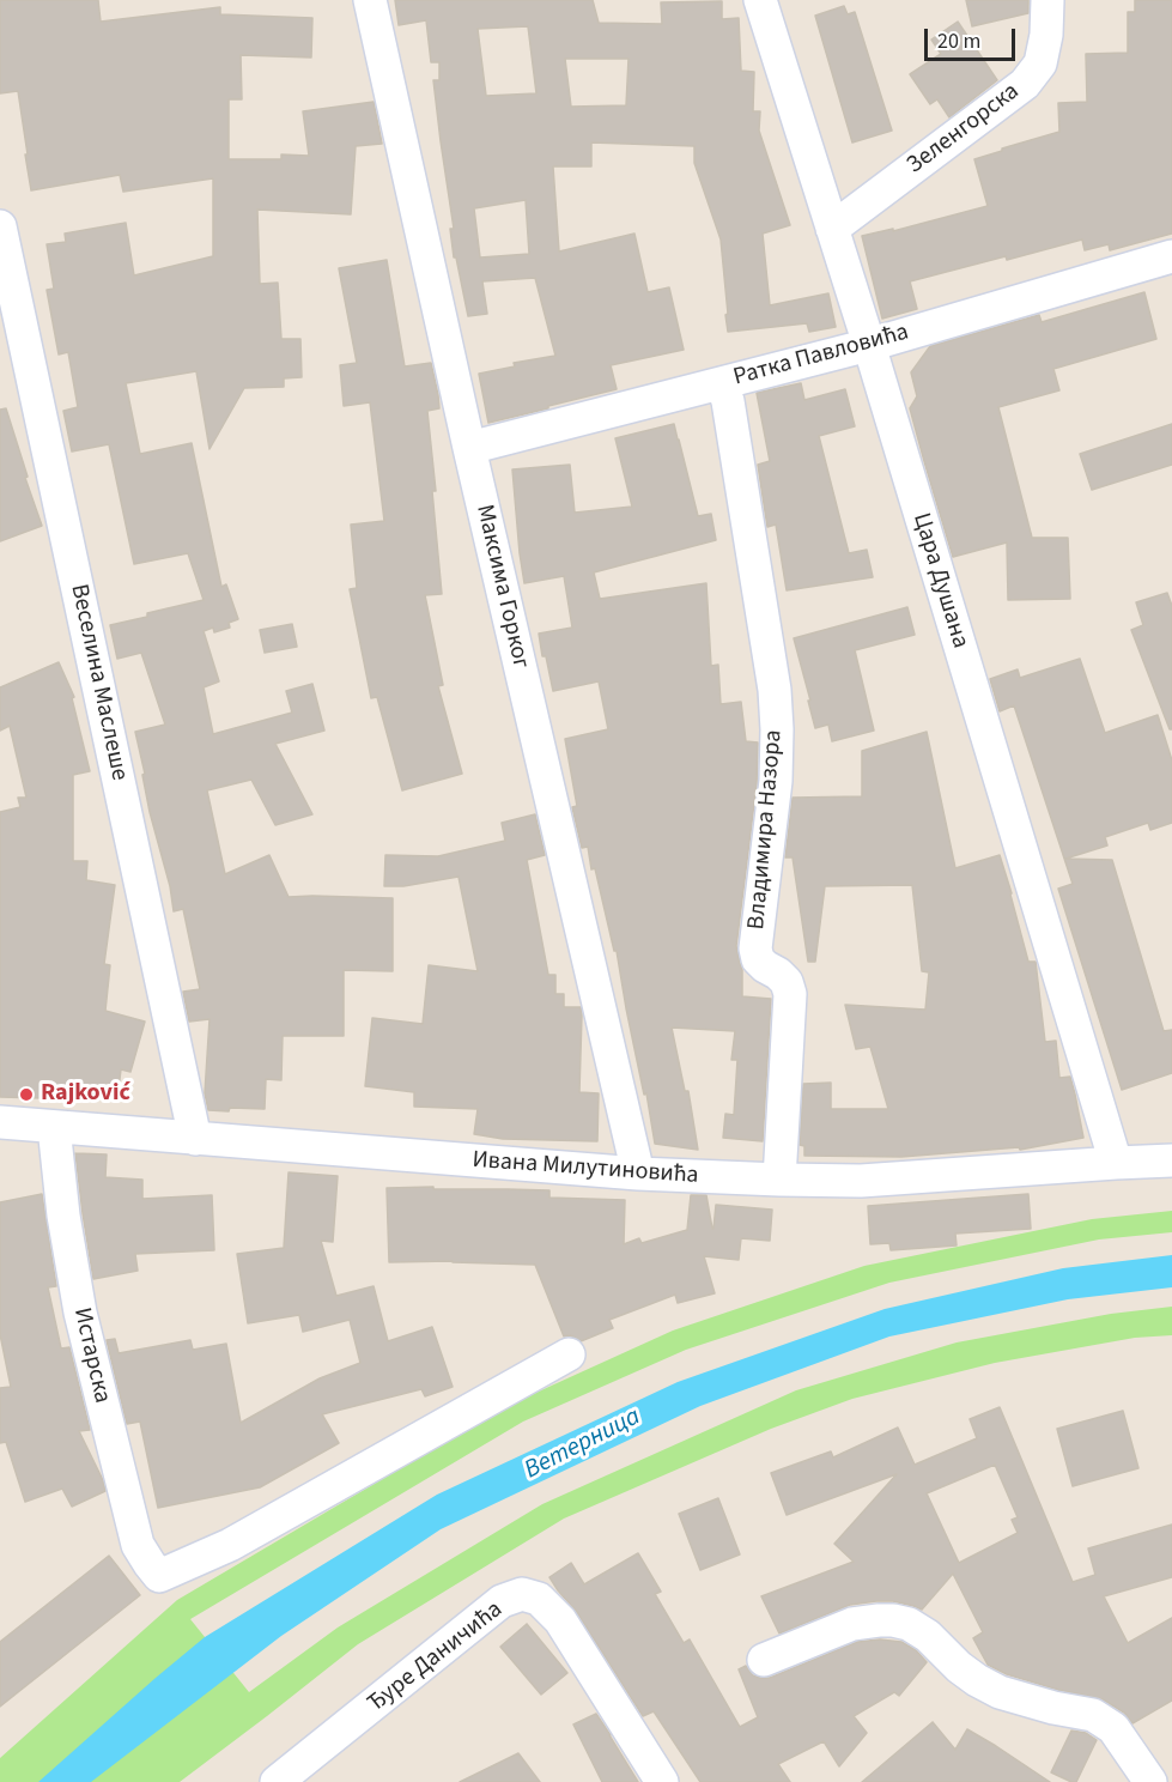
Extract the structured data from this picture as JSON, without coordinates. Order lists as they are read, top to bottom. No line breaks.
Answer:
{"streets":{"street":["Зеленгорска","Ратка Павловића","Цара Душана","Максима Горког","Веселина Маслеше","Владимира Назора","Ивана Милутиновића","Истарска","Ђуре Даничића"]},"crossings":[["Зеленгорска","Цара Душана"],["Ратка Павловића","Цара Душана"],["Ратка Павловића","Максима Горког"],["Ратка Павловића","Владимира Назора"],["Цара Душана","Ивана Милутиновића"],["Максима Горког","Ивана Милутиновића"],["Веселина Маслеше","Ивана Милутиновића"],["Владимира Назора","Ивана Милутиновића"],["Ивана Милутиновића","Истарска"]],"water":["Ветерница"],"places":["Rajković"],"scale_bar":"20 m"}
